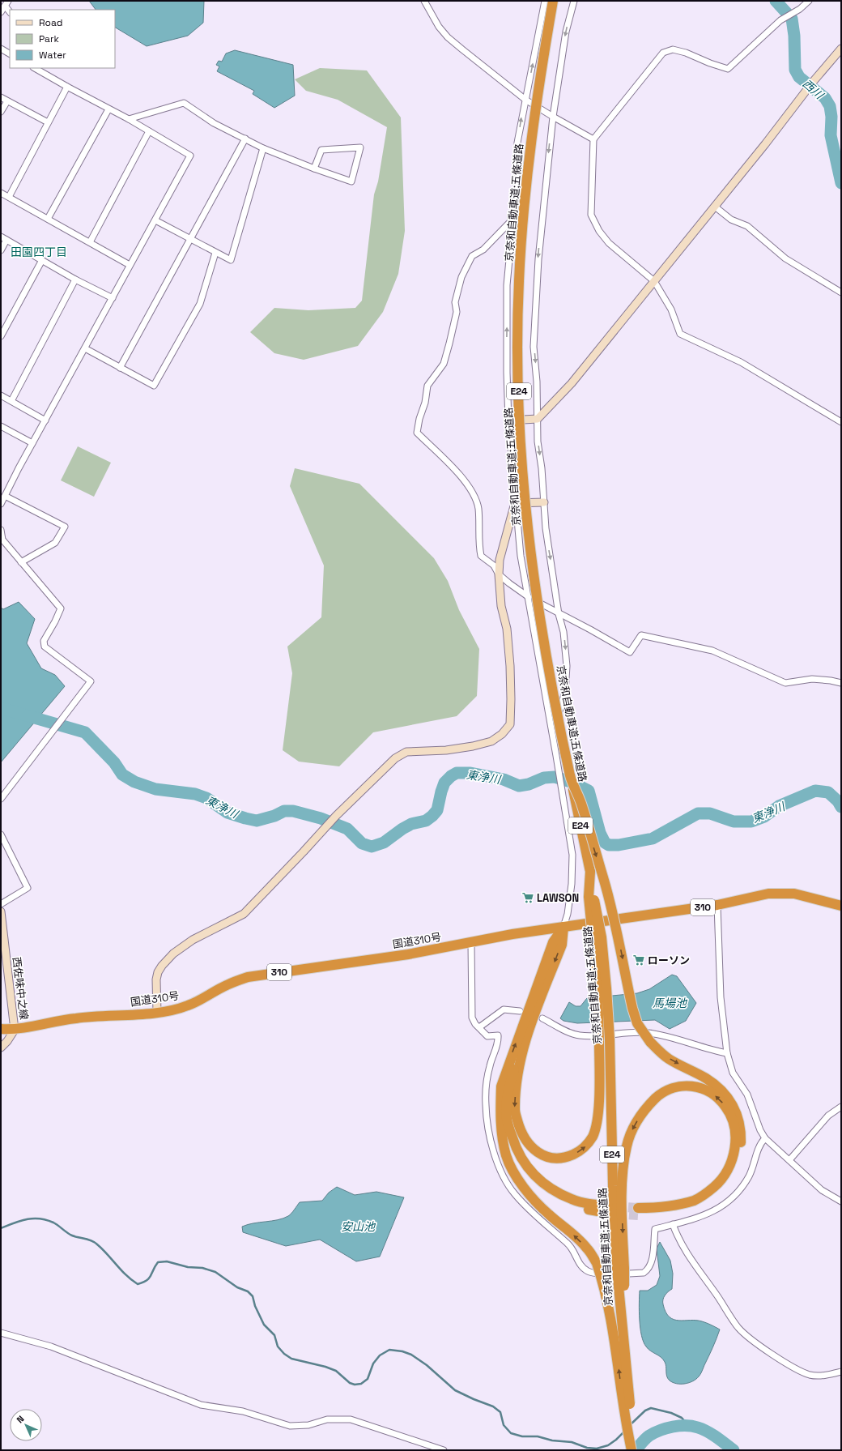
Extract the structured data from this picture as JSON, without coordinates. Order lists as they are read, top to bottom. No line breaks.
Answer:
{"streets":{"highway":["京奈和自動車道;五條道路","E24","310","国道310号"],"street":["西佐味中之線"]},"crossings":[["国道310号","西佐味中之線"]],"districts":["田園四丁目"],"water":["西川","東浄川","馬場池","安山池"],"places":{"supermarket":["LAWSON","ローソン"]},"legend":["Road","Park","Water"],"north":"top left"}
